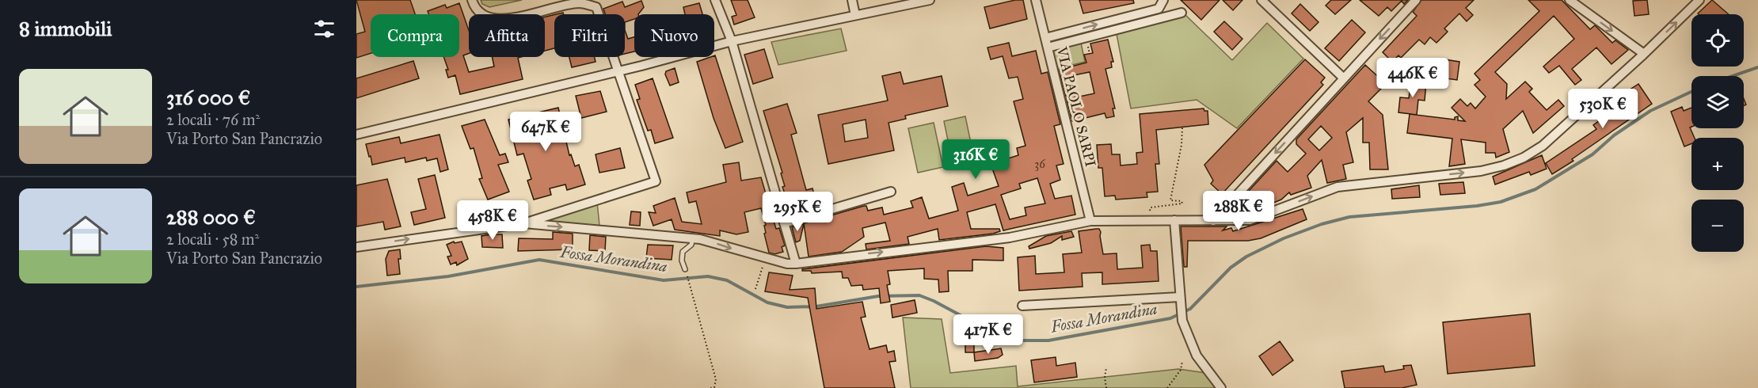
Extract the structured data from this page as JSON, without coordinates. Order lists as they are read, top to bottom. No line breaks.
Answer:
{"streets":{"street":["VIA PAOLO SARPI"]},"water":["Fossa Morandina"],"house_numbers":["36"],"page":{"heading":"8 immobili","map_buttons":["+","−"],"chip":["Compra","Affitta","Filtri","Nuovo"],"list":[{"name":"316 000 €","note":"2 locali · 76 m² · Via Porto San Pancrazio"},{"name":"288 000 €","note":"2 locali · 58 m² · Via Porto San Pancrazio"}],"price":["446K €","530K €","647K €","316K €","288K €","295K €","458K €","417K €"]}}
